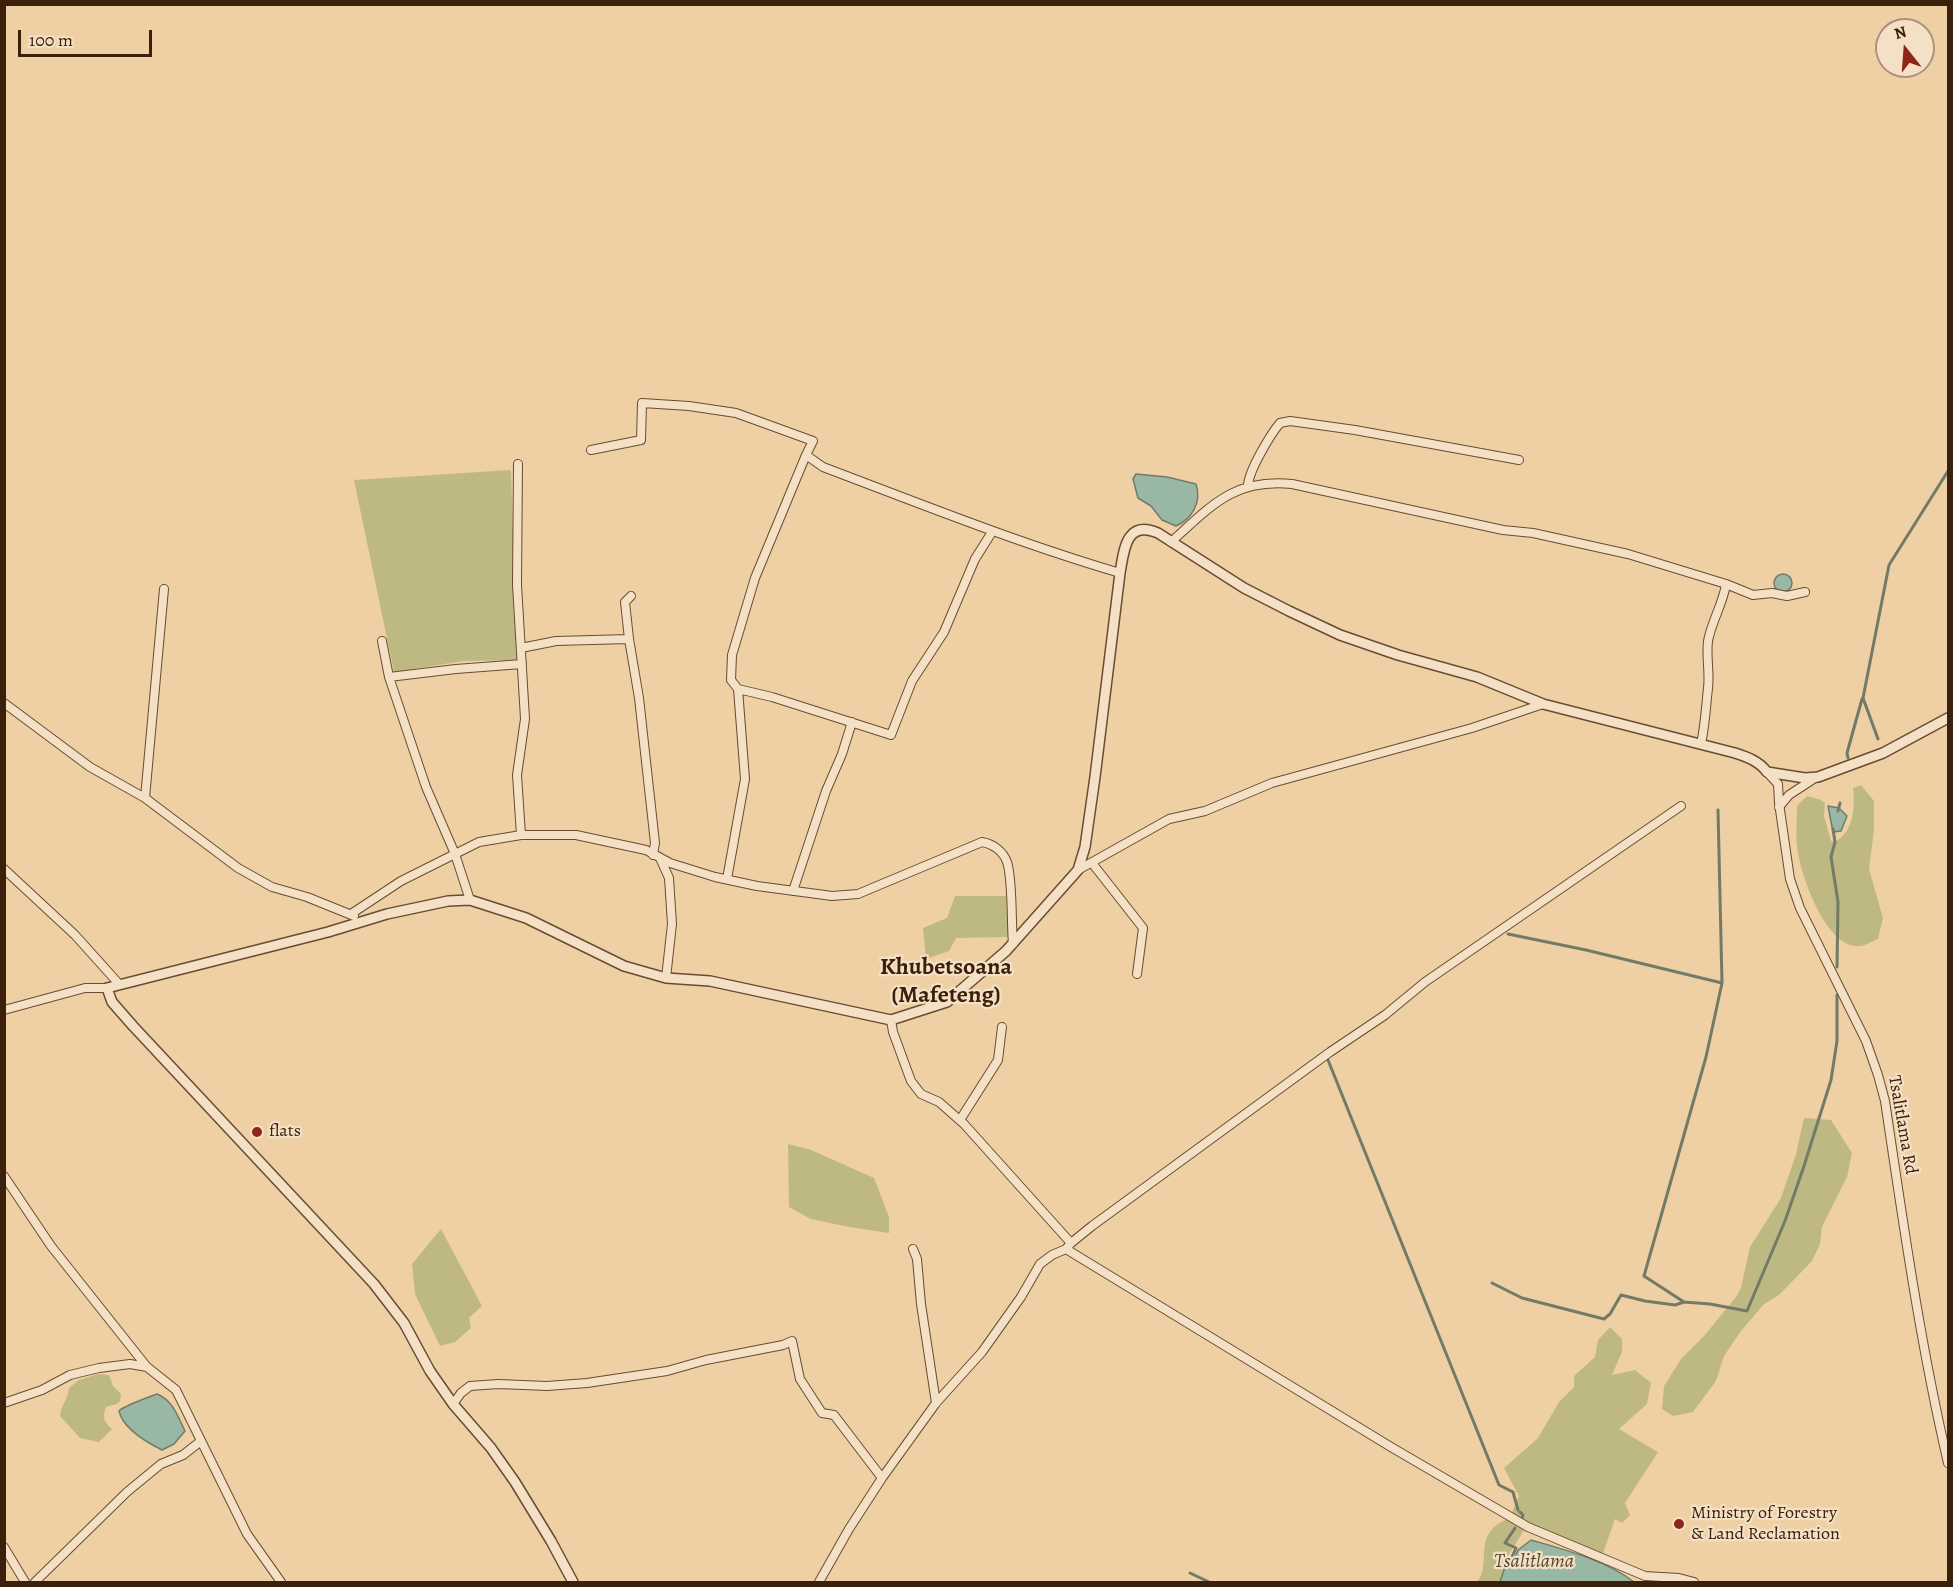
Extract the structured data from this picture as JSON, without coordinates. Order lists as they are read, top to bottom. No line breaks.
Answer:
{"streets":{"street":["Tsalitlama Rd"]},"districts":["Khubetsoana (Mafeteng)"],"water":["Tsalitlama"],"places":["flats","Ministry of Forestry & Land Reclamation"],"scale_bar":"100 m","north":"top"}
